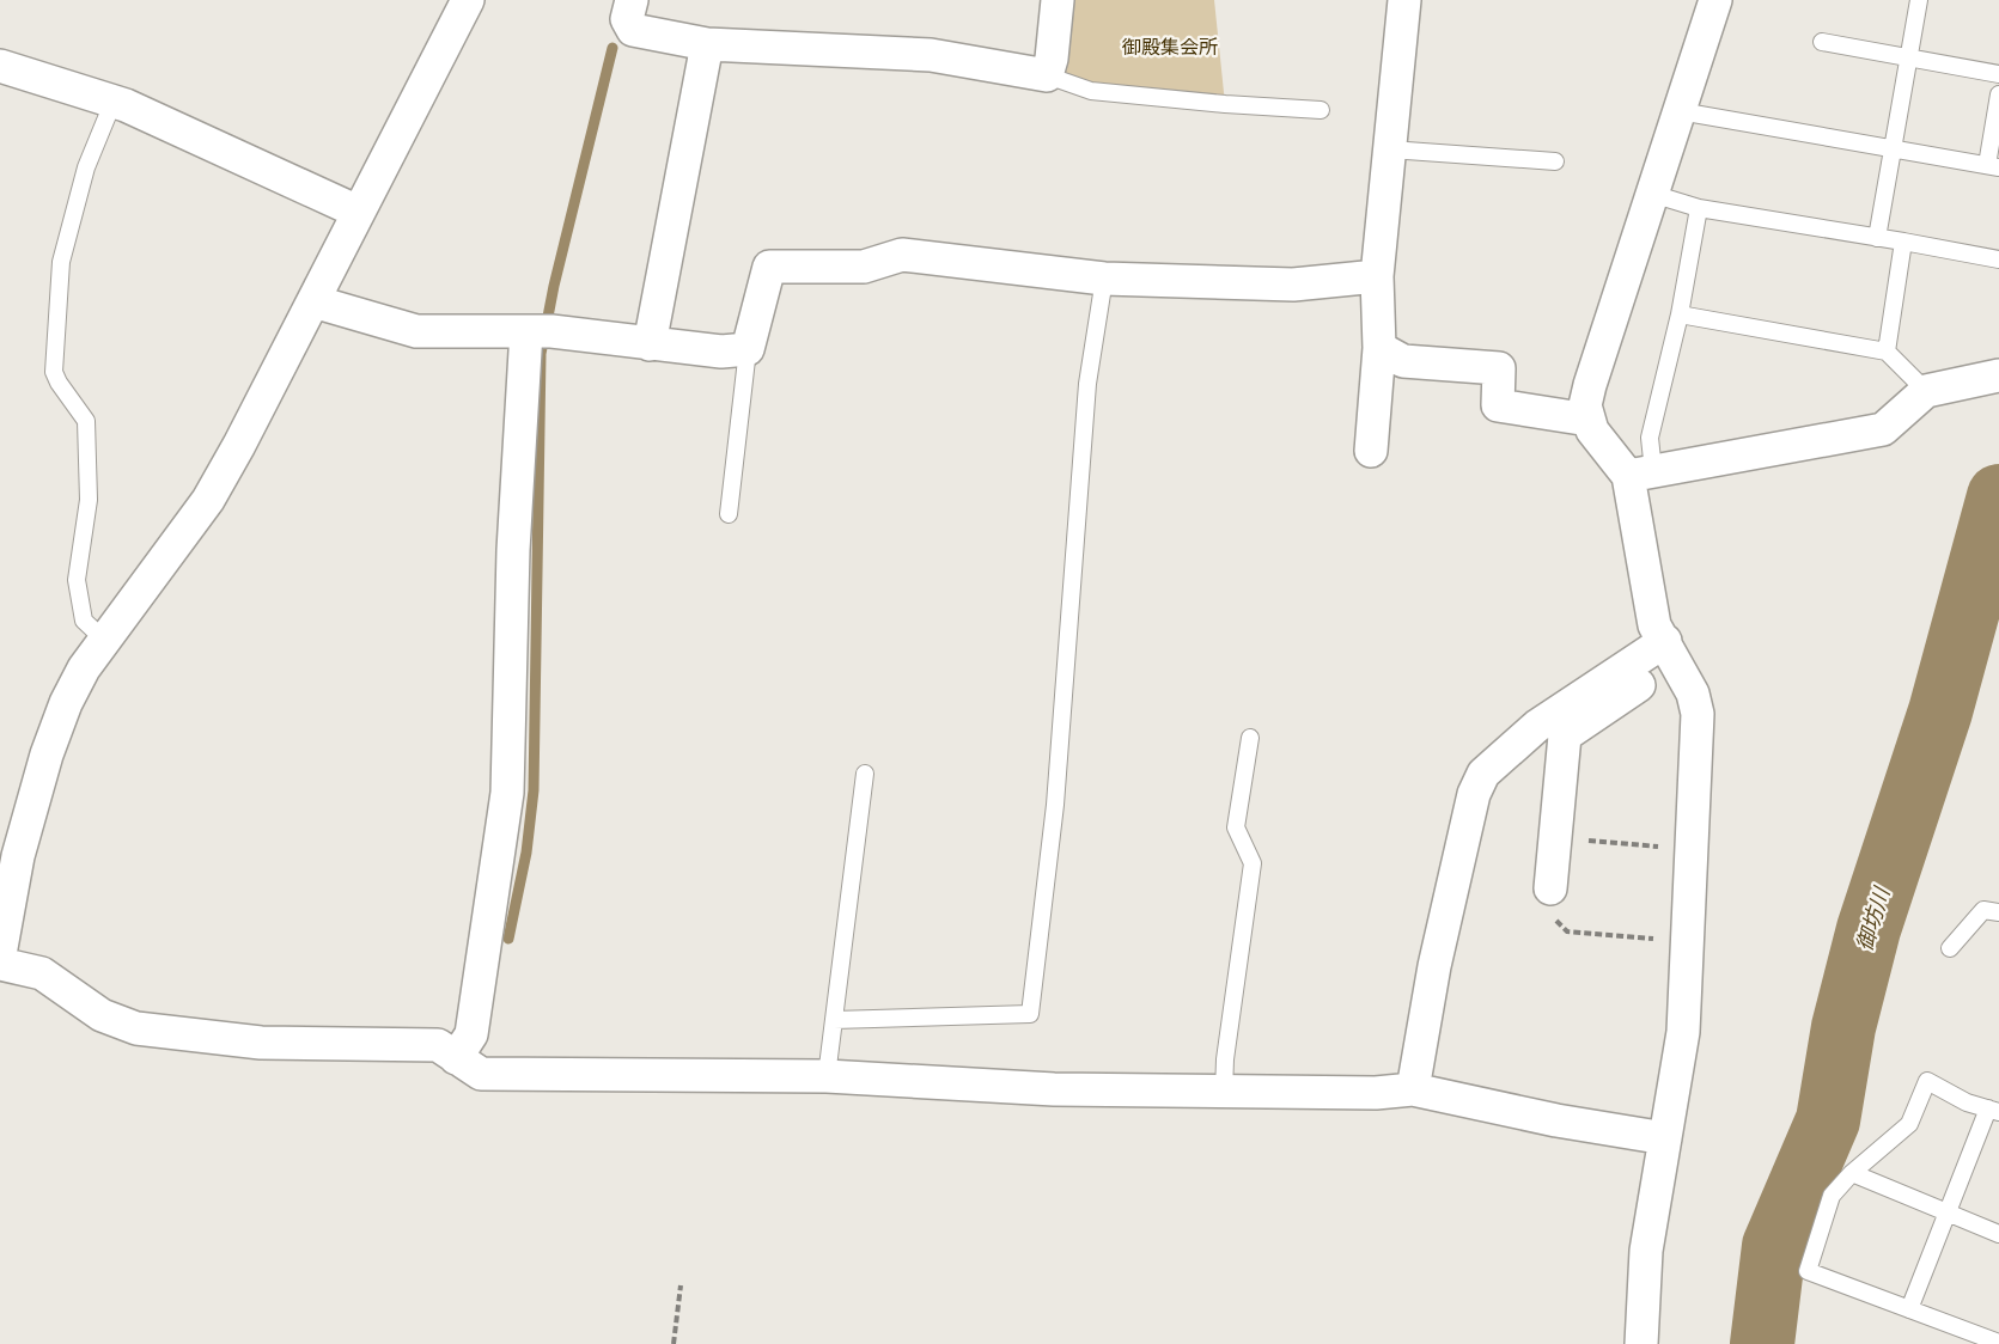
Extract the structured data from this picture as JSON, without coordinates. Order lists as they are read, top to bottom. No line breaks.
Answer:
{"water":["御坊川"],"parks":["御殿集会所"]}
